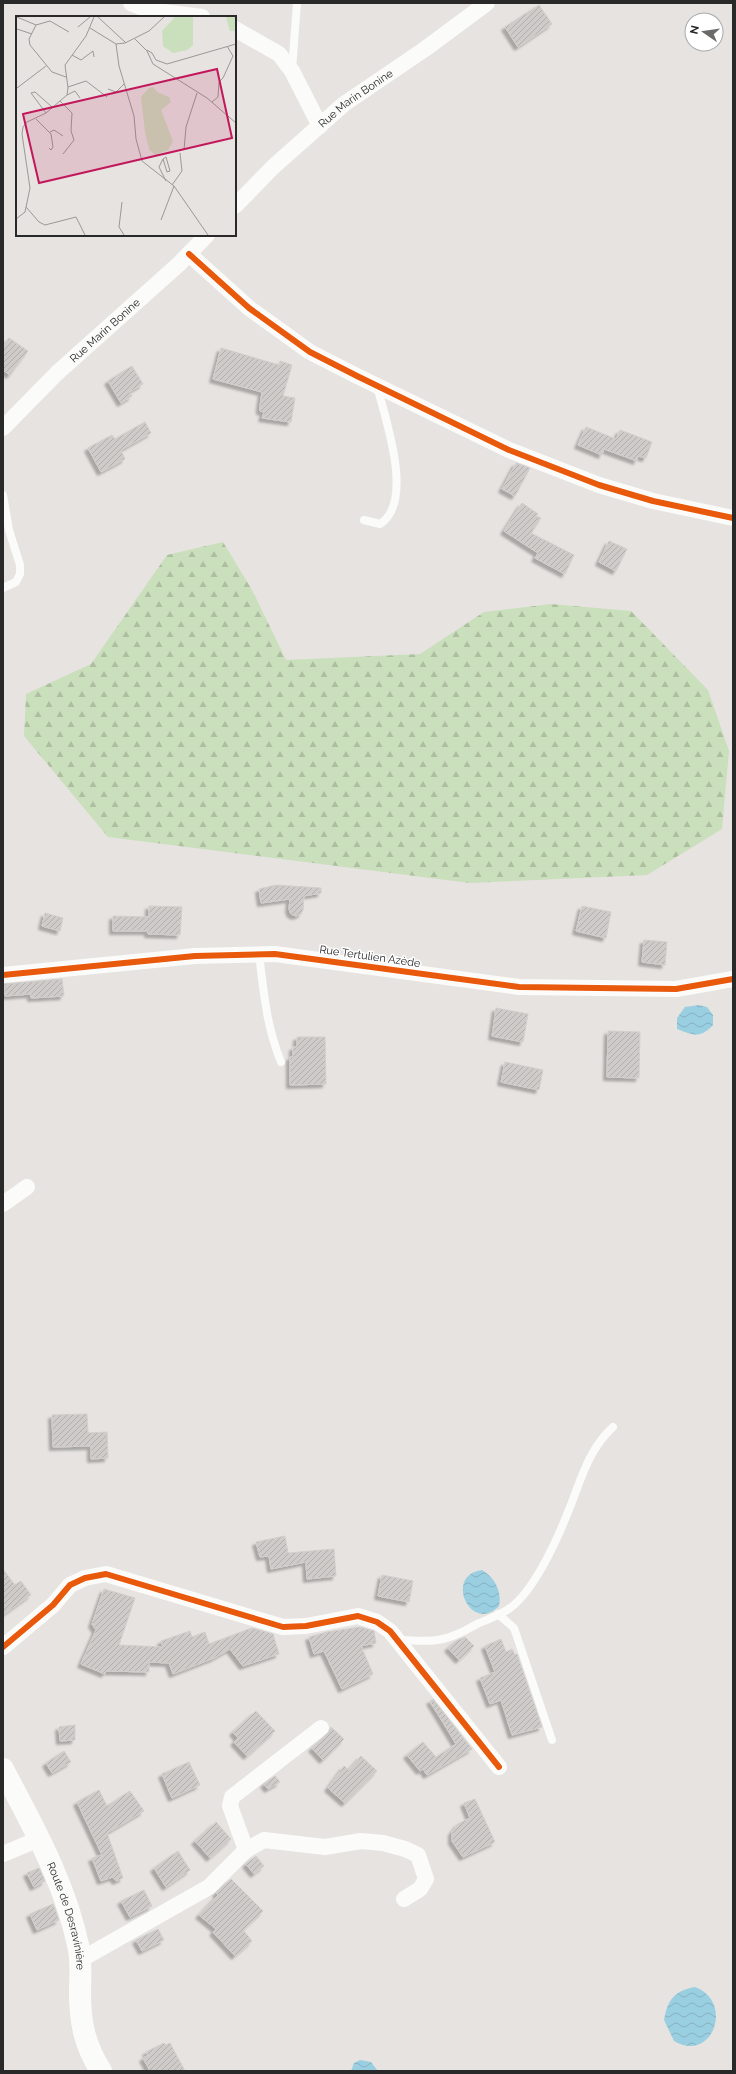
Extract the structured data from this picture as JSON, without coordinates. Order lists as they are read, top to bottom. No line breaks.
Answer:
{"streets":{"street":["Rue Marin Bonine","Rue Tertulien Azède","Route de Desravinière"]},"north":"left"}
